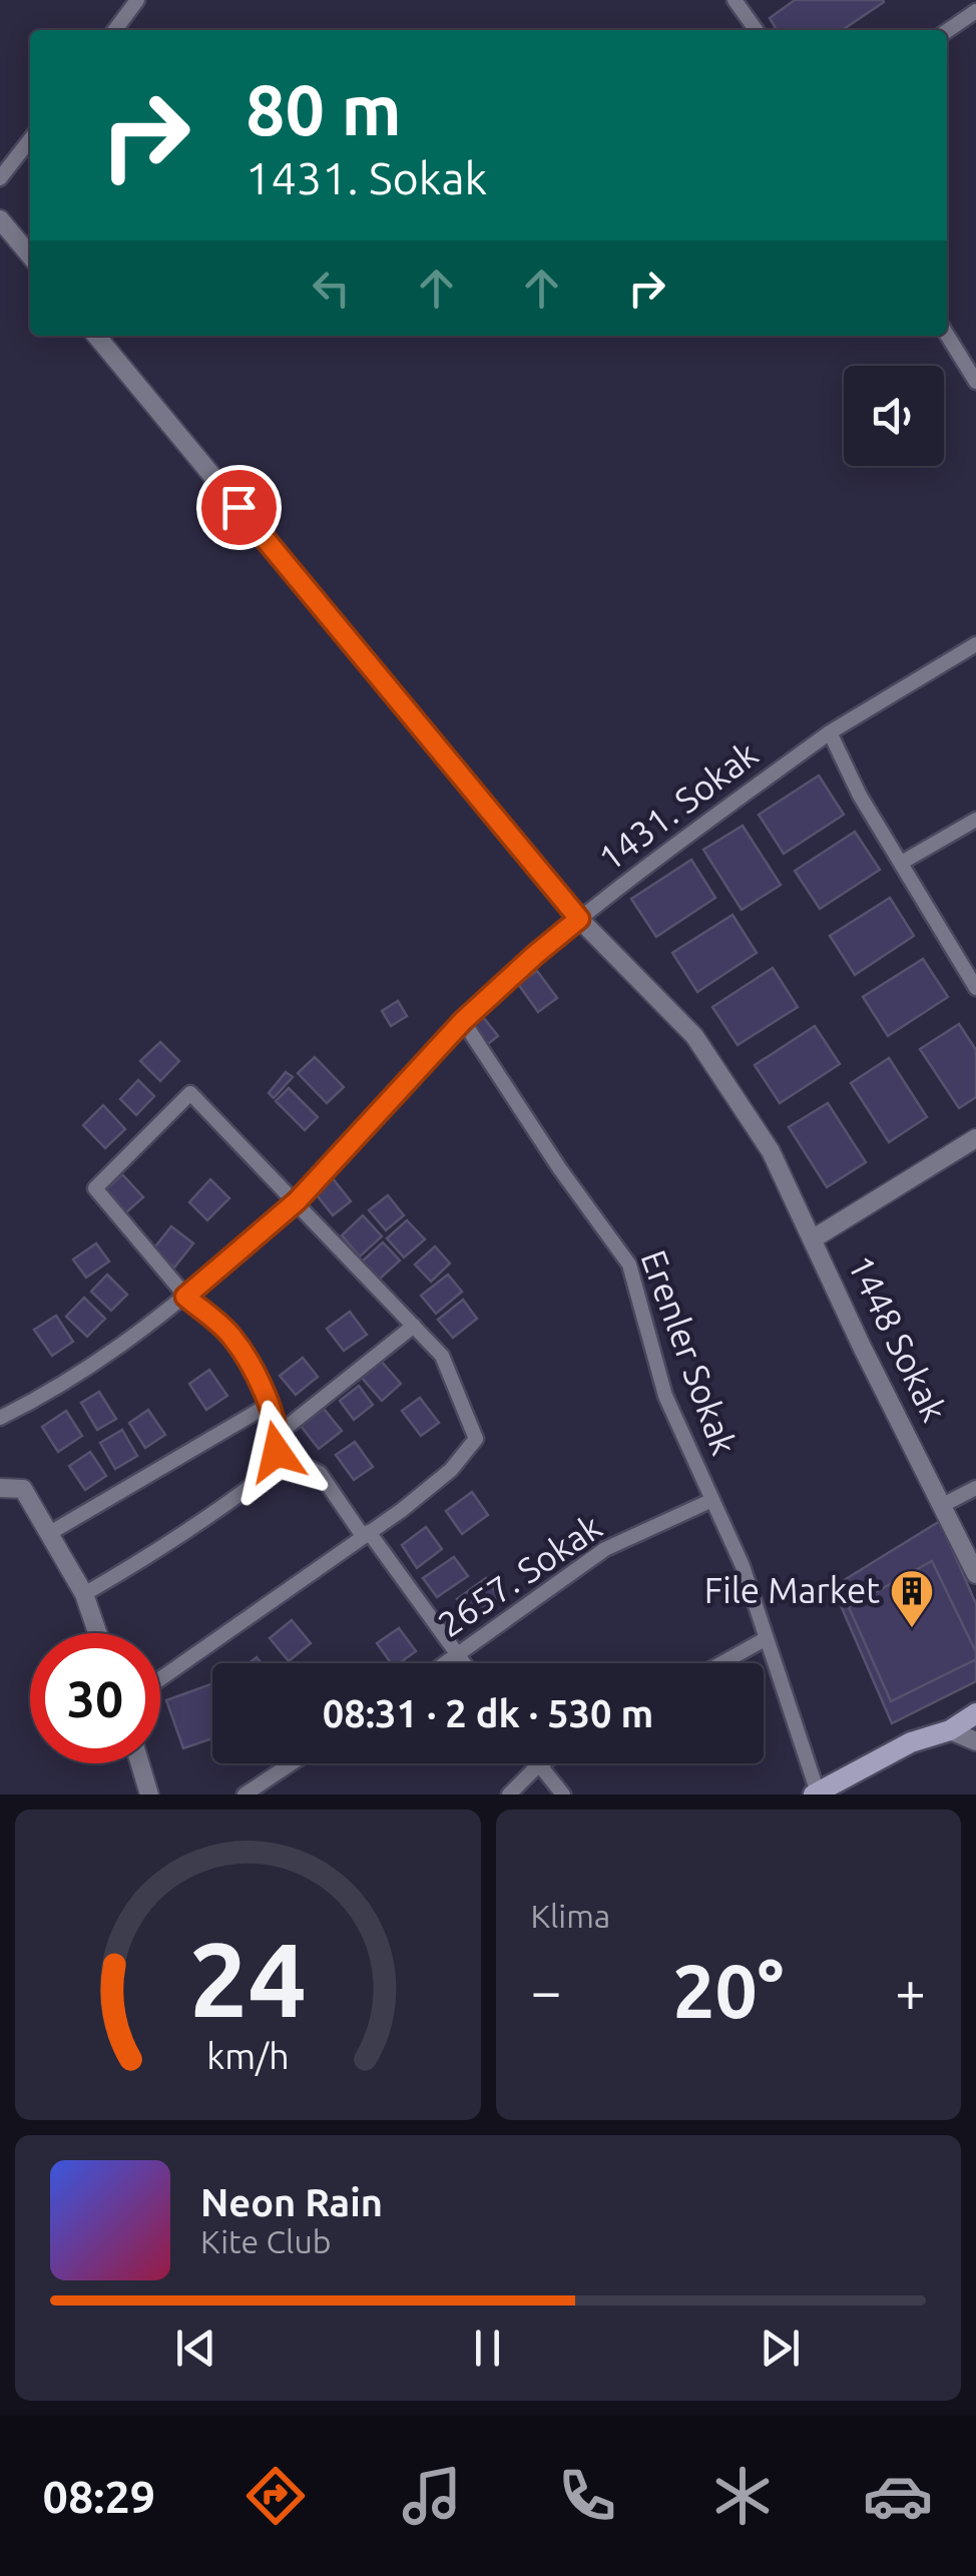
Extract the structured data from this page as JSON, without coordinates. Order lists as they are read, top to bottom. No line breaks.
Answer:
{"streets":{"street":["1431. Sokak","1448 Sokak","Erenler Sokak","2657. Sokak"]},"crossings":[["1431. Sokak","1448 Sokak"],["1431. Sokak","Erenler Sokak"],["Erenler Sokak","2657. Sokak"]],"places":{"building":["File Market"]},"page":{"turn":["80 m","1431. Sokak"],"limit":"30","trip":"08:31 · 2 dk · 530 m","tile":"Klima","heat":["−","20°","+"],"song":["Neon Rain","Kite Club"],"tabs":"08:29","gauge":["24","km/h"]}}
